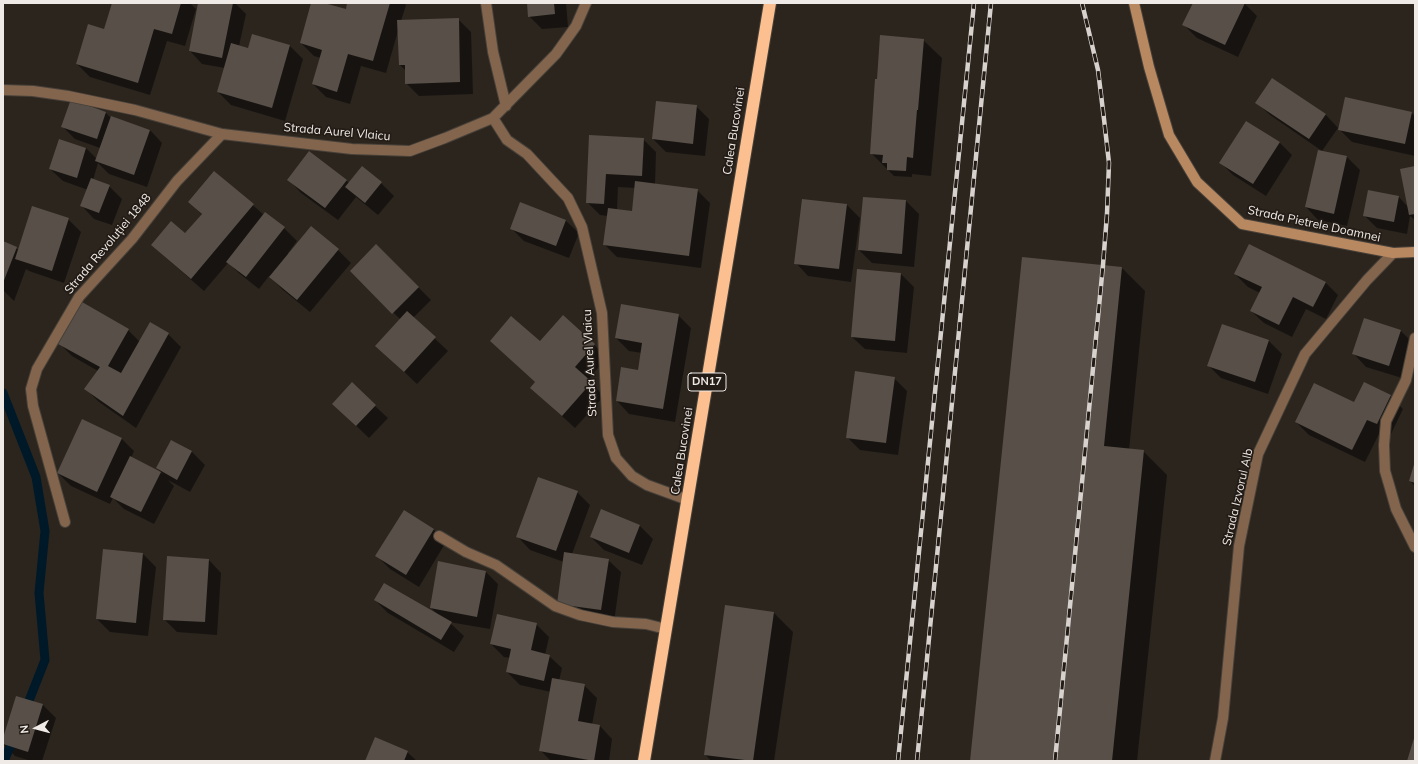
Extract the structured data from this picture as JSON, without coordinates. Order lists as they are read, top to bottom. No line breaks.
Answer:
{"streets":{"highway":["Calea Bucovinei","DN17"],"street":["Strada Aurel Vlaicu","Strada Pietrele Doamnei","Strada Revoluției 1848","Strada Izvorul Alb"]},"crossings":[["Calea Bucovinei","Strada Aurel Vlaicu"],["Strada Aurel Vlaicu","Strada Revoluției 1848"],["Strada Pietrele Doamnei","Strada Izvorul Alb"]],"north":"left"}
